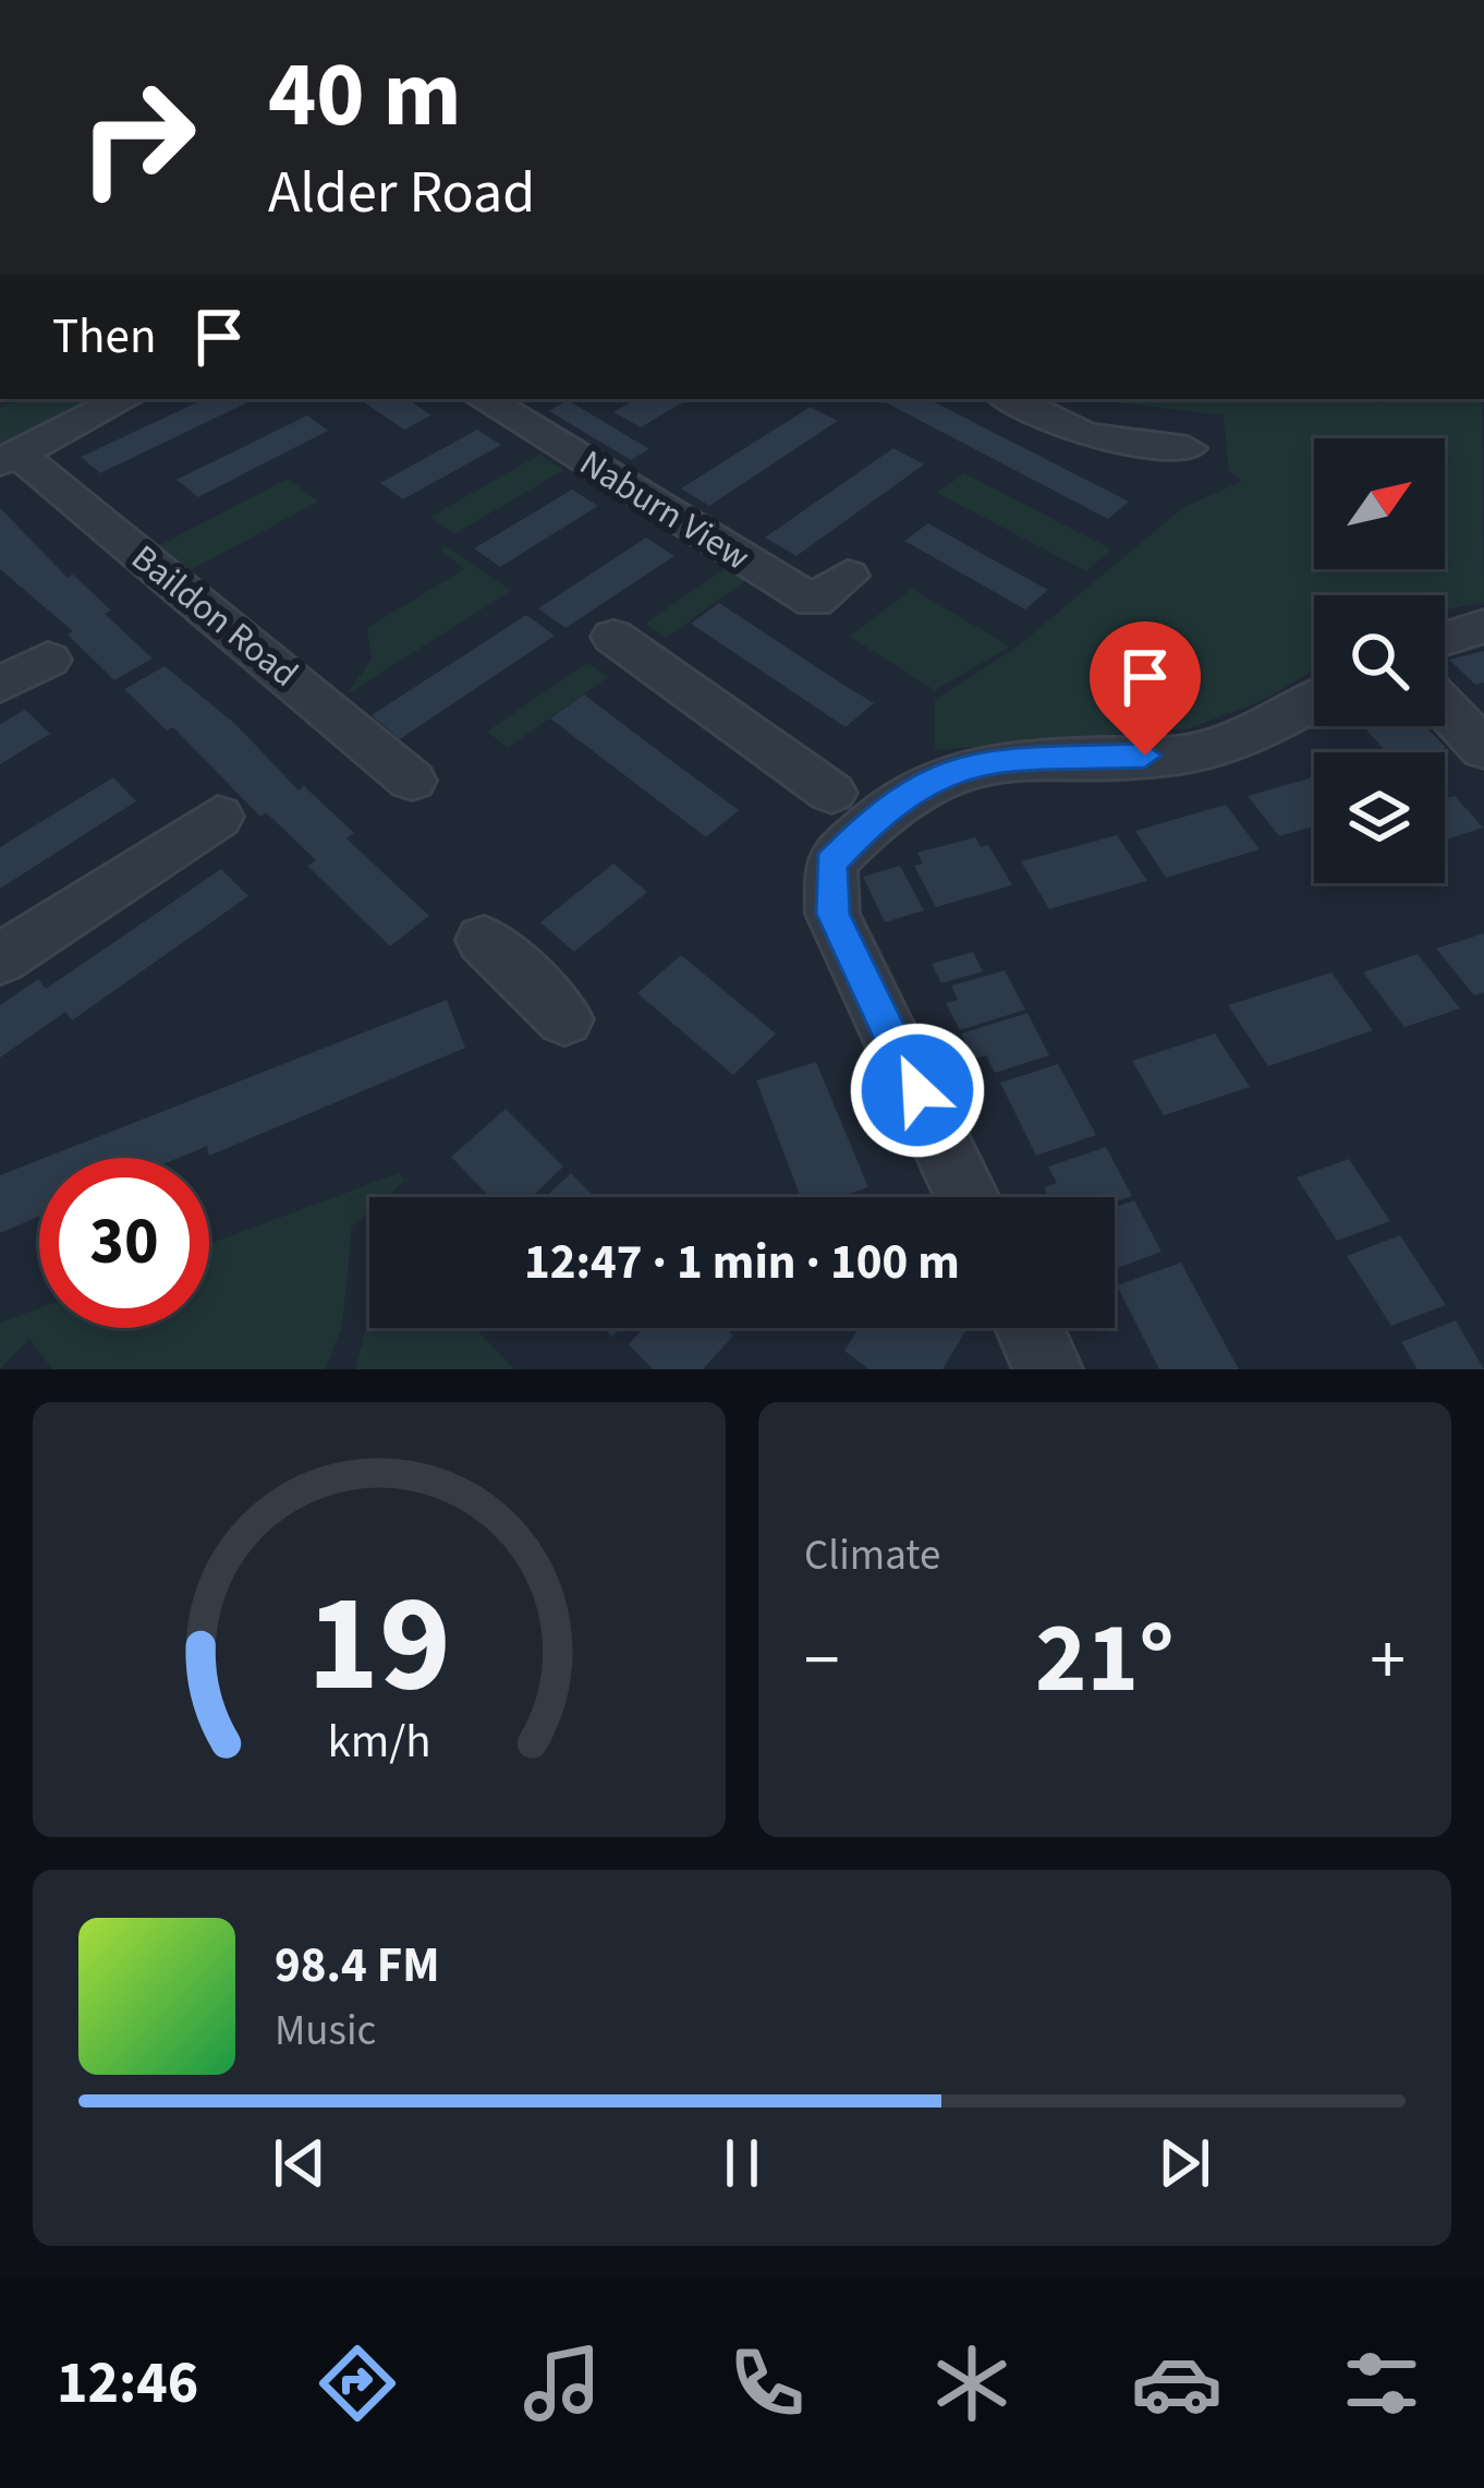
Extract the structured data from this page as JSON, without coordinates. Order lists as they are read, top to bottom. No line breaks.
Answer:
{"streets":{"street":["Naburn View","Baildon Road"]},"north":"top right","page":{"turn":["40 m","Alder Road"],"then":"Then","limit":"30","trip":"12:47 · 1 min · 100 m","tile":"Climate","heat":["−","21°","+"],"song":["98.4 FM","Music"],"tabs":"12:46","gauge":["19","km/h"]}}
